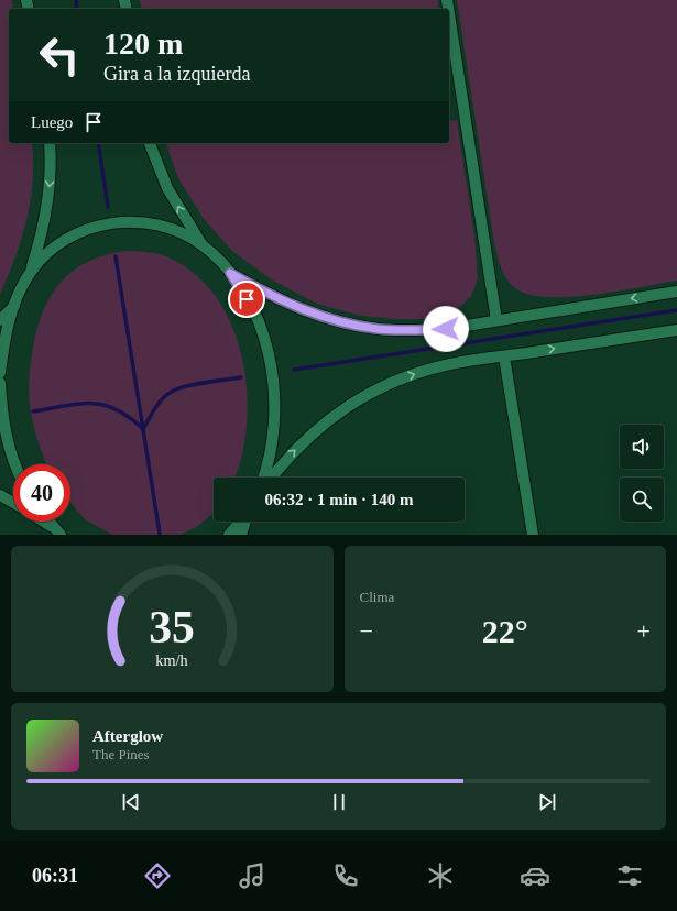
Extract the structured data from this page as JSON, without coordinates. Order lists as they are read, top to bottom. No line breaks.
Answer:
{"page":{"turn":["120 m","Gira a la izquierda"],"then":"Luego","limit":"40","trip":"06:32 · 1 min · 140 m","tile":"Clima","heat":["−","22°","+"],"song":["Afterglow","The Pines"],"tabs":"06:31","gauge":["35","km/h"]}}
